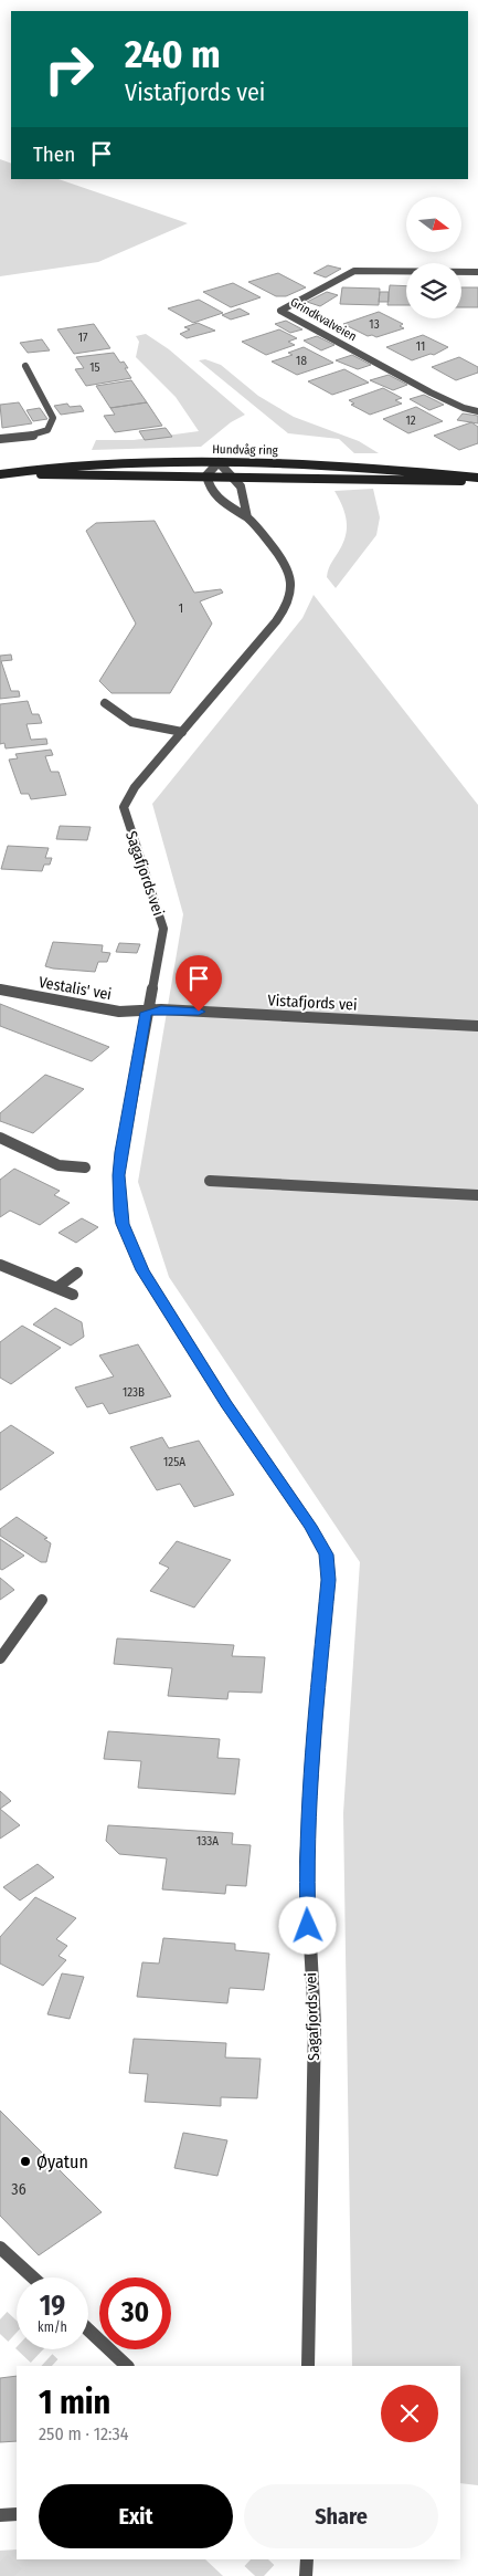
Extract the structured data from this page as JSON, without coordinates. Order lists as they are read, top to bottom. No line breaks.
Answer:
{"streets":{"main road":["Hundvåg ring"],"street":["Grindkvalveien","Sagafjords vei","Vestalis' vei","Vistafjords vei"]},"crossings":[["Hundvåg ring","Sagafjords vei"],["Sagafjords vei","Vestalis' vei"],["Sagafjords vei","Vistafjords vei"],["Vestalis' vei","Vistafjords vei"]],"places":["Øyatun"],"house_numbers":["13","17","11","18","15","12","1","123B","125A","133A","36"],"north":"right","page":{"turn":["240 m","Vistafjords vei"],"then":"Then","speed":"19 km/h","limit":"30","heading":["1 min","250 m · 12:34"],"buttons":["Exit","Share"]}}
